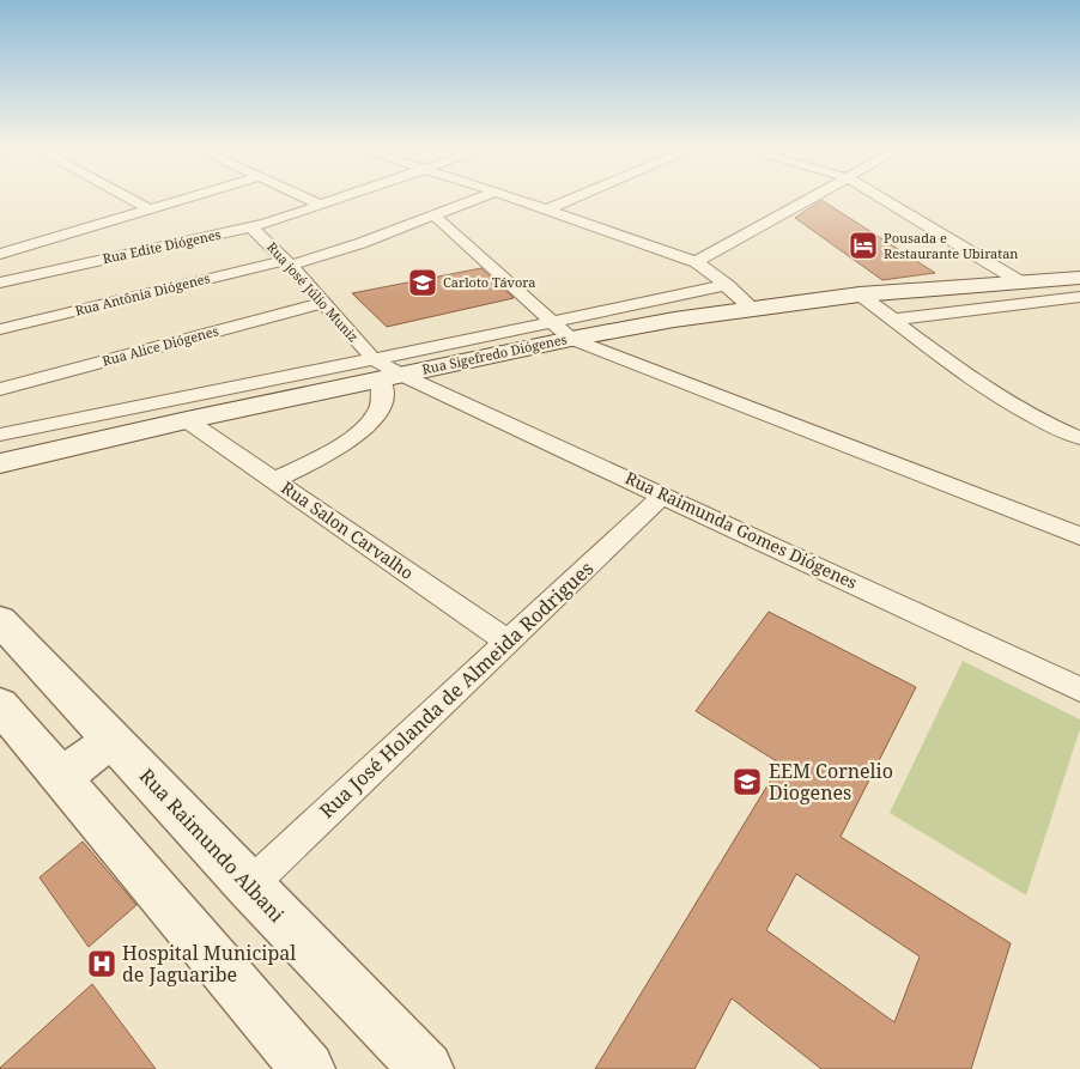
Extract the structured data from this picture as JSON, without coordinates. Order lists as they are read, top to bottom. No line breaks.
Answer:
{"streets":{"main road":["Rua Sigefredo Diógenes"],"street":["Rua Edite Diógenes","Rua josé Júlio Muniz","Rua Antônia Diógenes","Rua Alice Diógenes","Rua Salon Carvalho","Rua Raimunda Gomes Diógenes","Rua José Holanda de Almeida Rodrigues","Rua Raimundo Albani"]},"crossings":[["Rua Edite Diógenes","Rua josé Júlio Muniz"],["Rua josé Júlio Muniz","Rua Antônia Diógenes"],["Rua josé Júlio Muniz","Rua Alice Diógenes"],["Rua josé Júlio Muniz","Rua Sigefredo Diógenes"],["Rua josé Júlio Muniz","Rua Raimunda Gomes Diógenes"],["Rua Sigefredo Diógenes","Rua Salon Carvalho"],["Rua Sigefredo Diógenes","Rua Raimunda Gomes Diógenes"],["Rua Salon Carvalho","Rua José Holanda de Almeida Rodrigues"],["Rua Raimunda Gomes Diógenes","Rua José Holanda de Almeida Rodrigues"],["Rua José Holanda de Almeida Rodrigues","Rua Raimundo Albani"]],"places":{"hotel":["Pousada e Restaurante Ubiratan"],"school or university":["Carloto Távora","EEM Cornelio Diogenes"],"hospital":["Hospital Municipal de Jaguaribe"]}}
